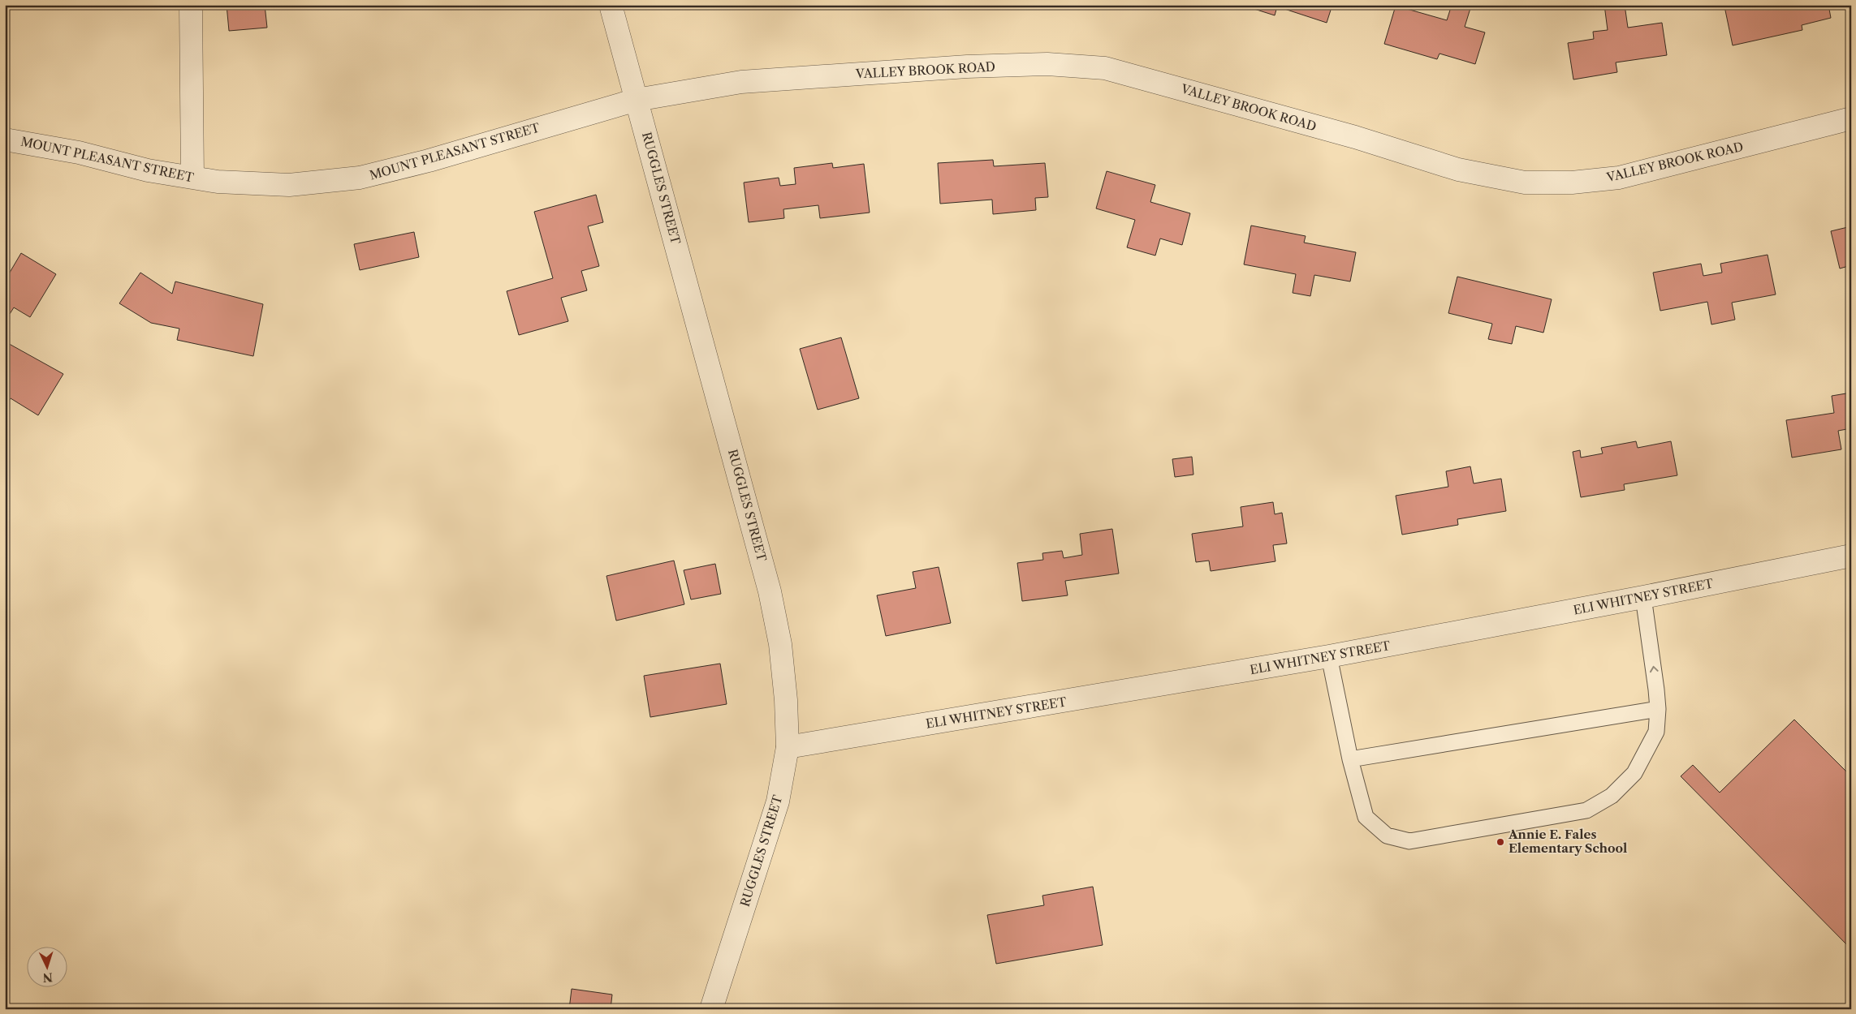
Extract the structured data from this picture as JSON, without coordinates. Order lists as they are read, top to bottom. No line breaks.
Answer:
{"streets":{"street":["VALLEY BROOK ROAD","MOUNT PLEASANT STREET","RUGGLES STREET","ELI WHITNEY STREET"]},"crossings":[["VALLEY BROOK ROAD","MOUNT PLEASANT STREET"],["VALLEY BROOK ROAD","RUGGLES STREET"],["MOUNT PLEASANT STREET","RUGGLES STREET"],["RUGGLES STREET","ELI WHITNEY STREET"]],"places":["Annie E. Fales Elementary School"],"north":"bottom"}
